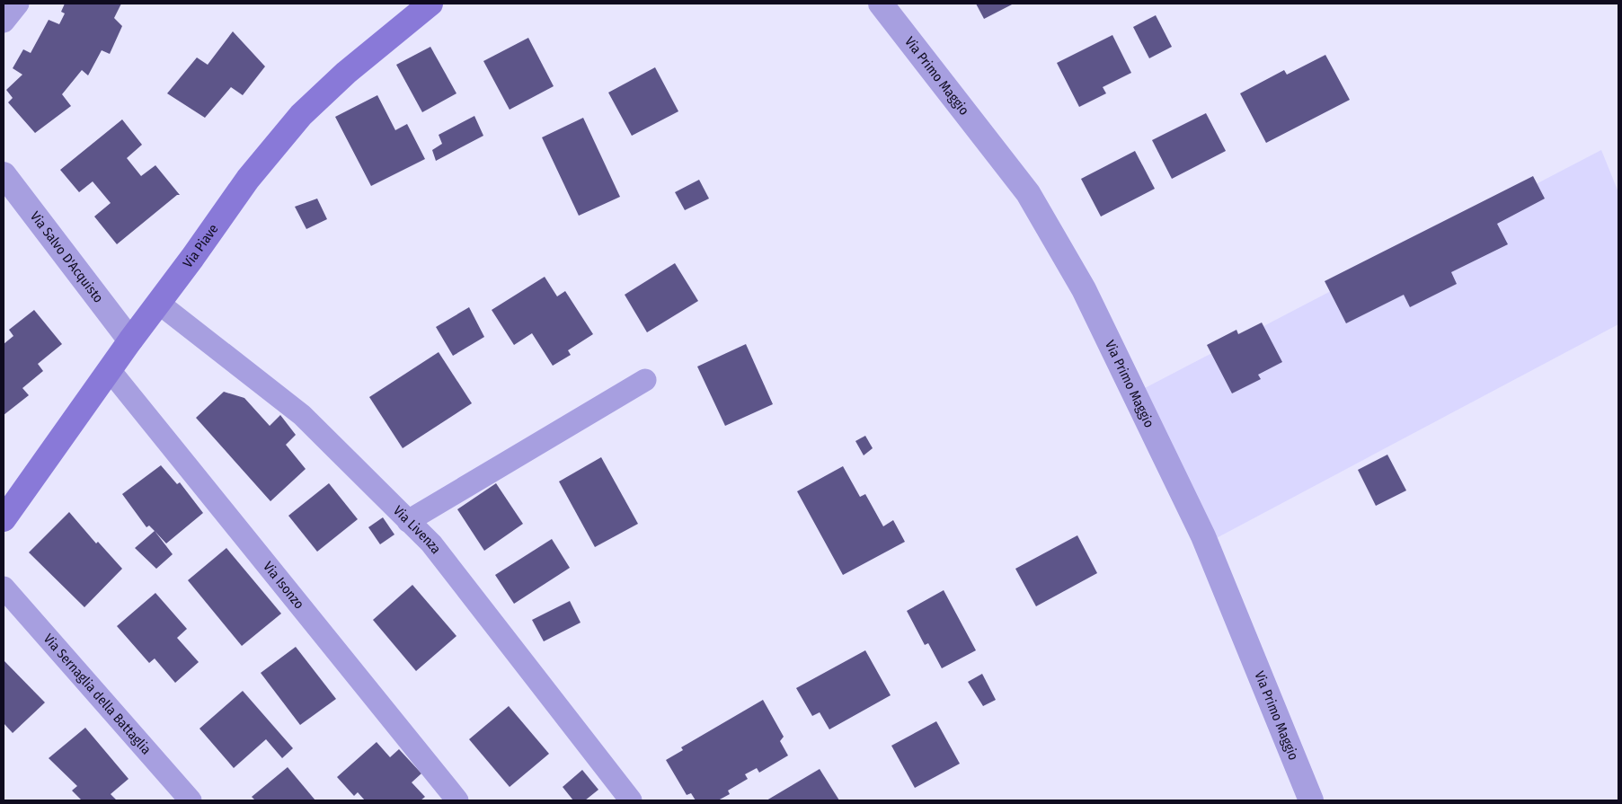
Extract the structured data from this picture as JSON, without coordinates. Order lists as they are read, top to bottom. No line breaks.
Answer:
{"streets":{"main road":["Via Piave"],"street":["Via Primo Maggio","Via Salvo D'Acquisto","Via Livenza","Via Isonzo","Via Sernaglia della Battaglia"]},"crossings":[["Via Piave","Via Salvo D'Acquisto"],["Via Piave","Via Livenza"],["Via Piave","Via Isonzo"]]}
